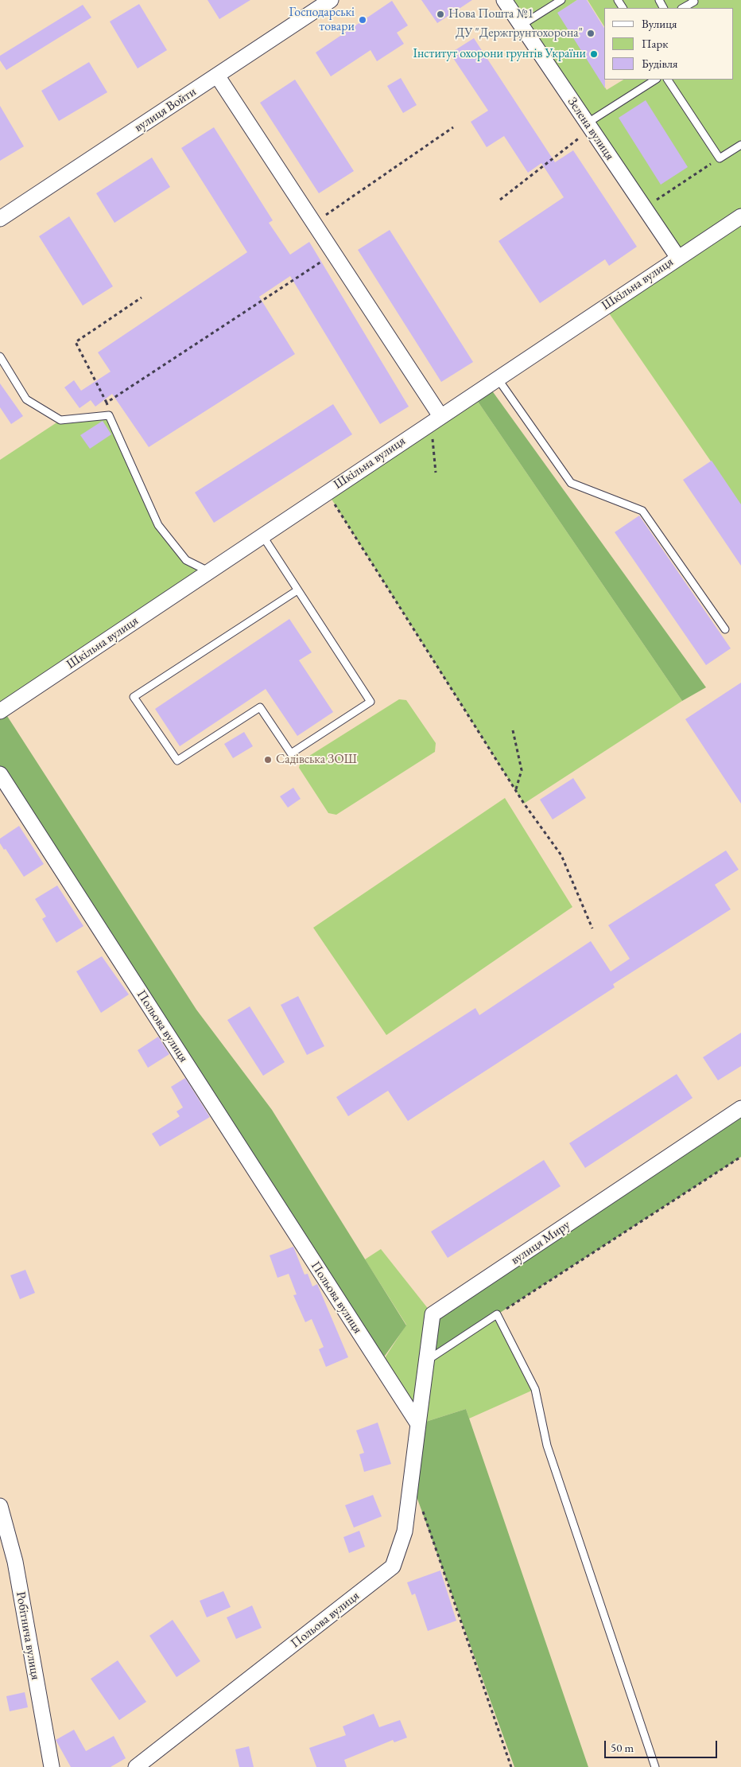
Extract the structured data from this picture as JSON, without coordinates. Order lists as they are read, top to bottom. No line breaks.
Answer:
{"streets":{"street":["вулиця Войти","Зелена вулиця","Шкільна вулиця","Польова вулиця","вулиця Миру","Робітнича вулиця"]},"crossings":[["Зелена вулиця","Шкільна вулиця"],["Польова вулиця","вулиця Миру"]],"places":["Нова Пошта №1","Господарські товари","ДУ \"Держгрунтохорона\"","Інститут охорони грунтів України","Садівська ЗОШ"],"legend":["Вулиця","Парк","Будівля"],"scale_bar":"50 m"}
